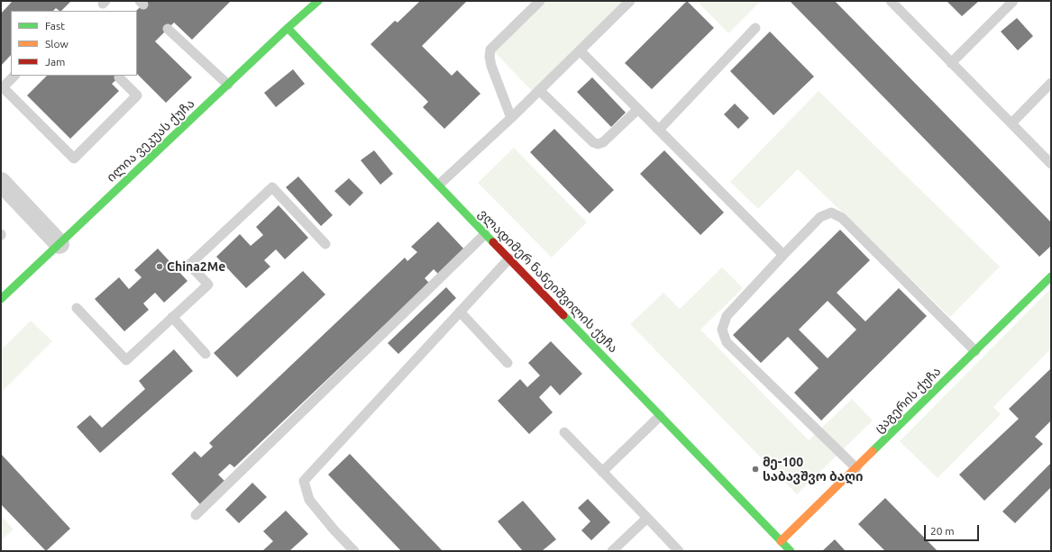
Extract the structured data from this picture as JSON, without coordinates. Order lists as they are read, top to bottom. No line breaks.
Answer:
{"streets":{"street":["ილია ვეკუას ქუჩა","ვლადიმერ ნანეიშვილის ქუჩა","ცაგერის ქუჩა"]},"crossings":[["ილია ვეკუას ქუჩა","ვლადიმერ ნანეიშვილის ქუჩა"],["ვლადიმერ ნანეიშვილის ქუჩა","ცაგერის ქუჩა"]],"places":["China2Me","მე-100 საბავშვო ბაღი"],"legend":["Fast","Slow","Jam"],"scale_bar":"20 m"}
